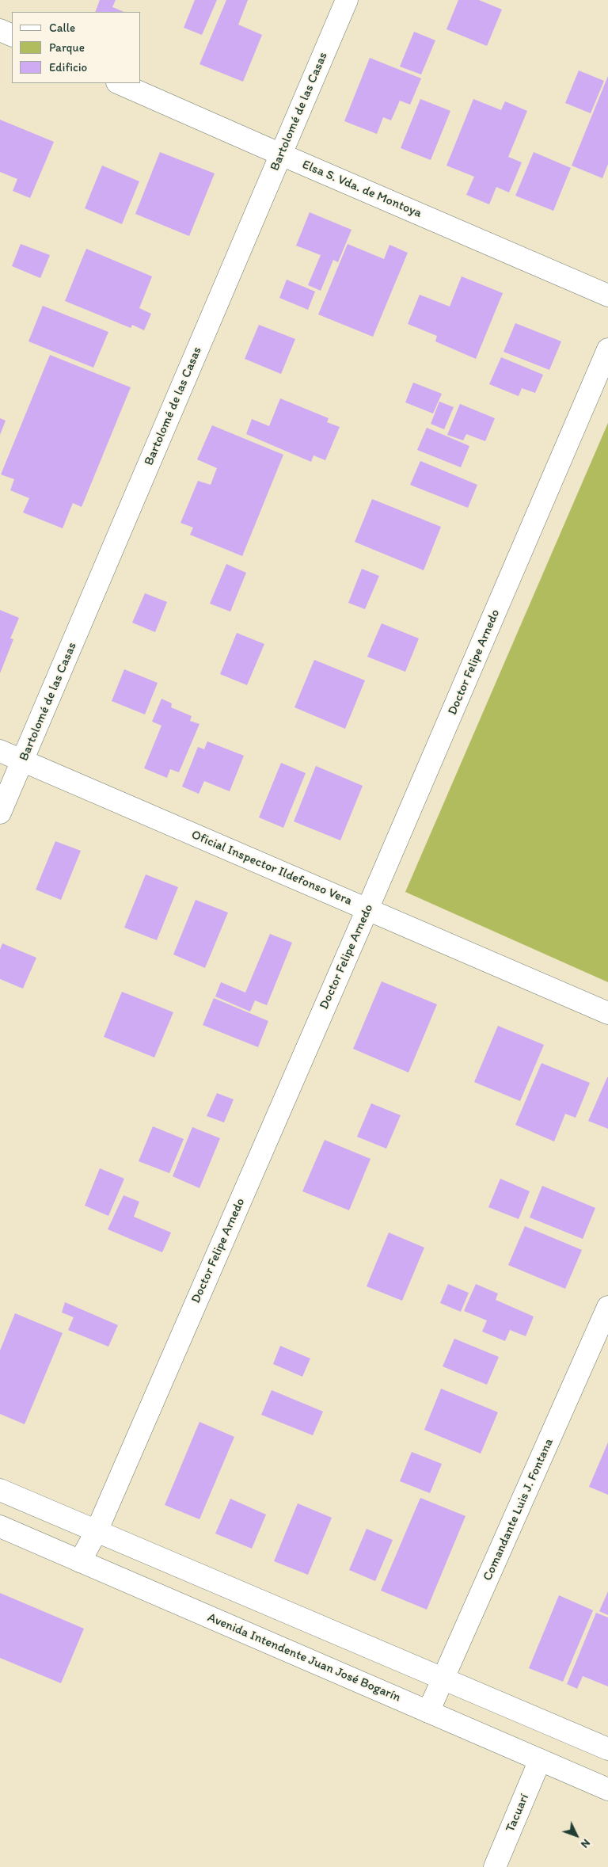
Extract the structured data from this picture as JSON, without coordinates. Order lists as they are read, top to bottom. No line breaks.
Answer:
{"streets":{"street":["Bartolomé de las Casas","Elsa S. Vda. de Montoya","Doctor Felipe Arnedo","Oficial Inspector Ildefonso Vera","Comandante Luis J. Fontana","Avenida Intendente Juan José Bogarín","Tacuarí"]},"crossings":[["Bartolomé de las Casas","Elsa S. Vda. de Montoya"],["Bartolomé de las Casas","Oficial Inspector Ildefonso Vera"],["Doctor Felipe Arnedo","Oficial Inspector Ildefonso Vera"],["Doctor Felipe Arnedo","Avenida Intendente Juan José Bogarín"],["Comandante Luis J. Fontana","Avenida Intendente Juan José Bogarín"],["Avenida Intendente Juan José Bogarín","Tacuarí"]],"legend":["Calle","Parque","Edificio"],"north":"bottom right"}
